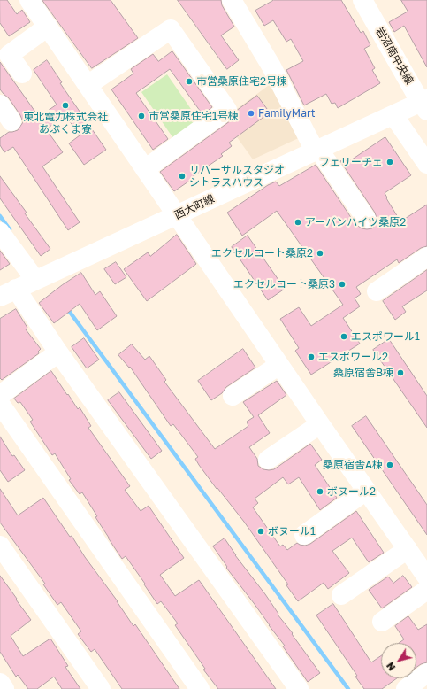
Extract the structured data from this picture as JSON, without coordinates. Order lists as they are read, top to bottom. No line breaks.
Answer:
{"streets":{"street":["岩沼南中央線","西大町線"]},"crossings":[["岩沼南中央線","西大町線"]],"places":["市営桑原住宅2号棟","東北電力株式会社 あぶくま寮","FamilyMart","市営桑原住宅1号棟","フェリーチェ","リハーサルスタジオ シトラスハウス","アーバンハイツ桑原2","エクセルコート桑原2","エクセルコート桑原3","エスポワール1","エスポワール2","桑原宿舎B棟","桑原宿舎A棟","ボヌール2","ボヌール1"],"north":"bottom left"}
